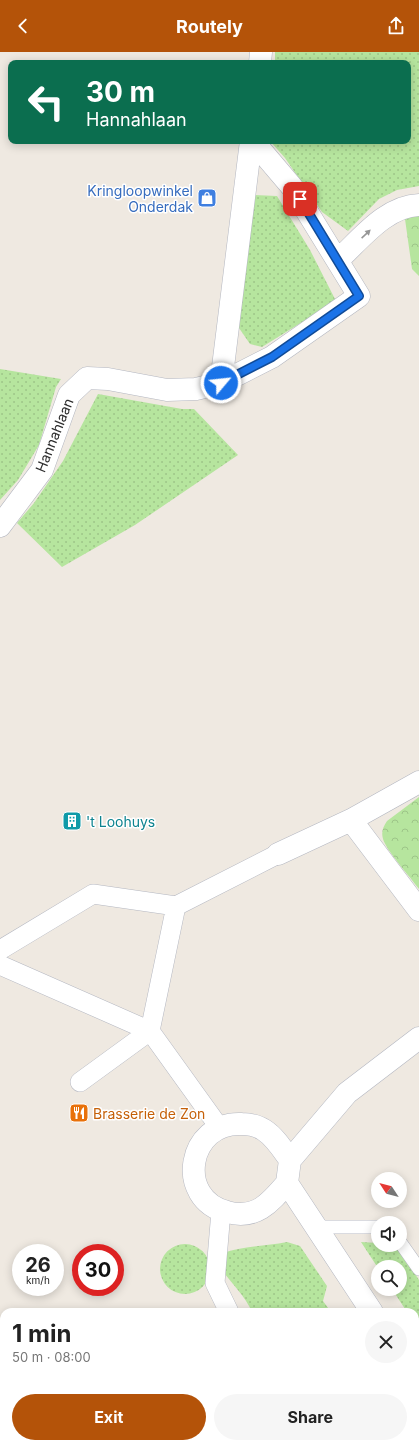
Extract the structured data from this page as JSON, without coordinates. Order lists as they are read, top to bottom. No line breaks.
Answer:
{"streets":{"street":["Hannahlaan"]},"places":{"shop":["Kringloopwinkel Onderdak"],"building":["'t Loohuys"],"restaurant":["Brasserie de Zon"]},"north":"top left","page":{"header":"Routely","turn":["30 m","Hannahlaan"],"speed":"26 km/h","limit":"30","heading":["1 min","50 m · 08:00"],"buttons":["Exit","Share"]}}
